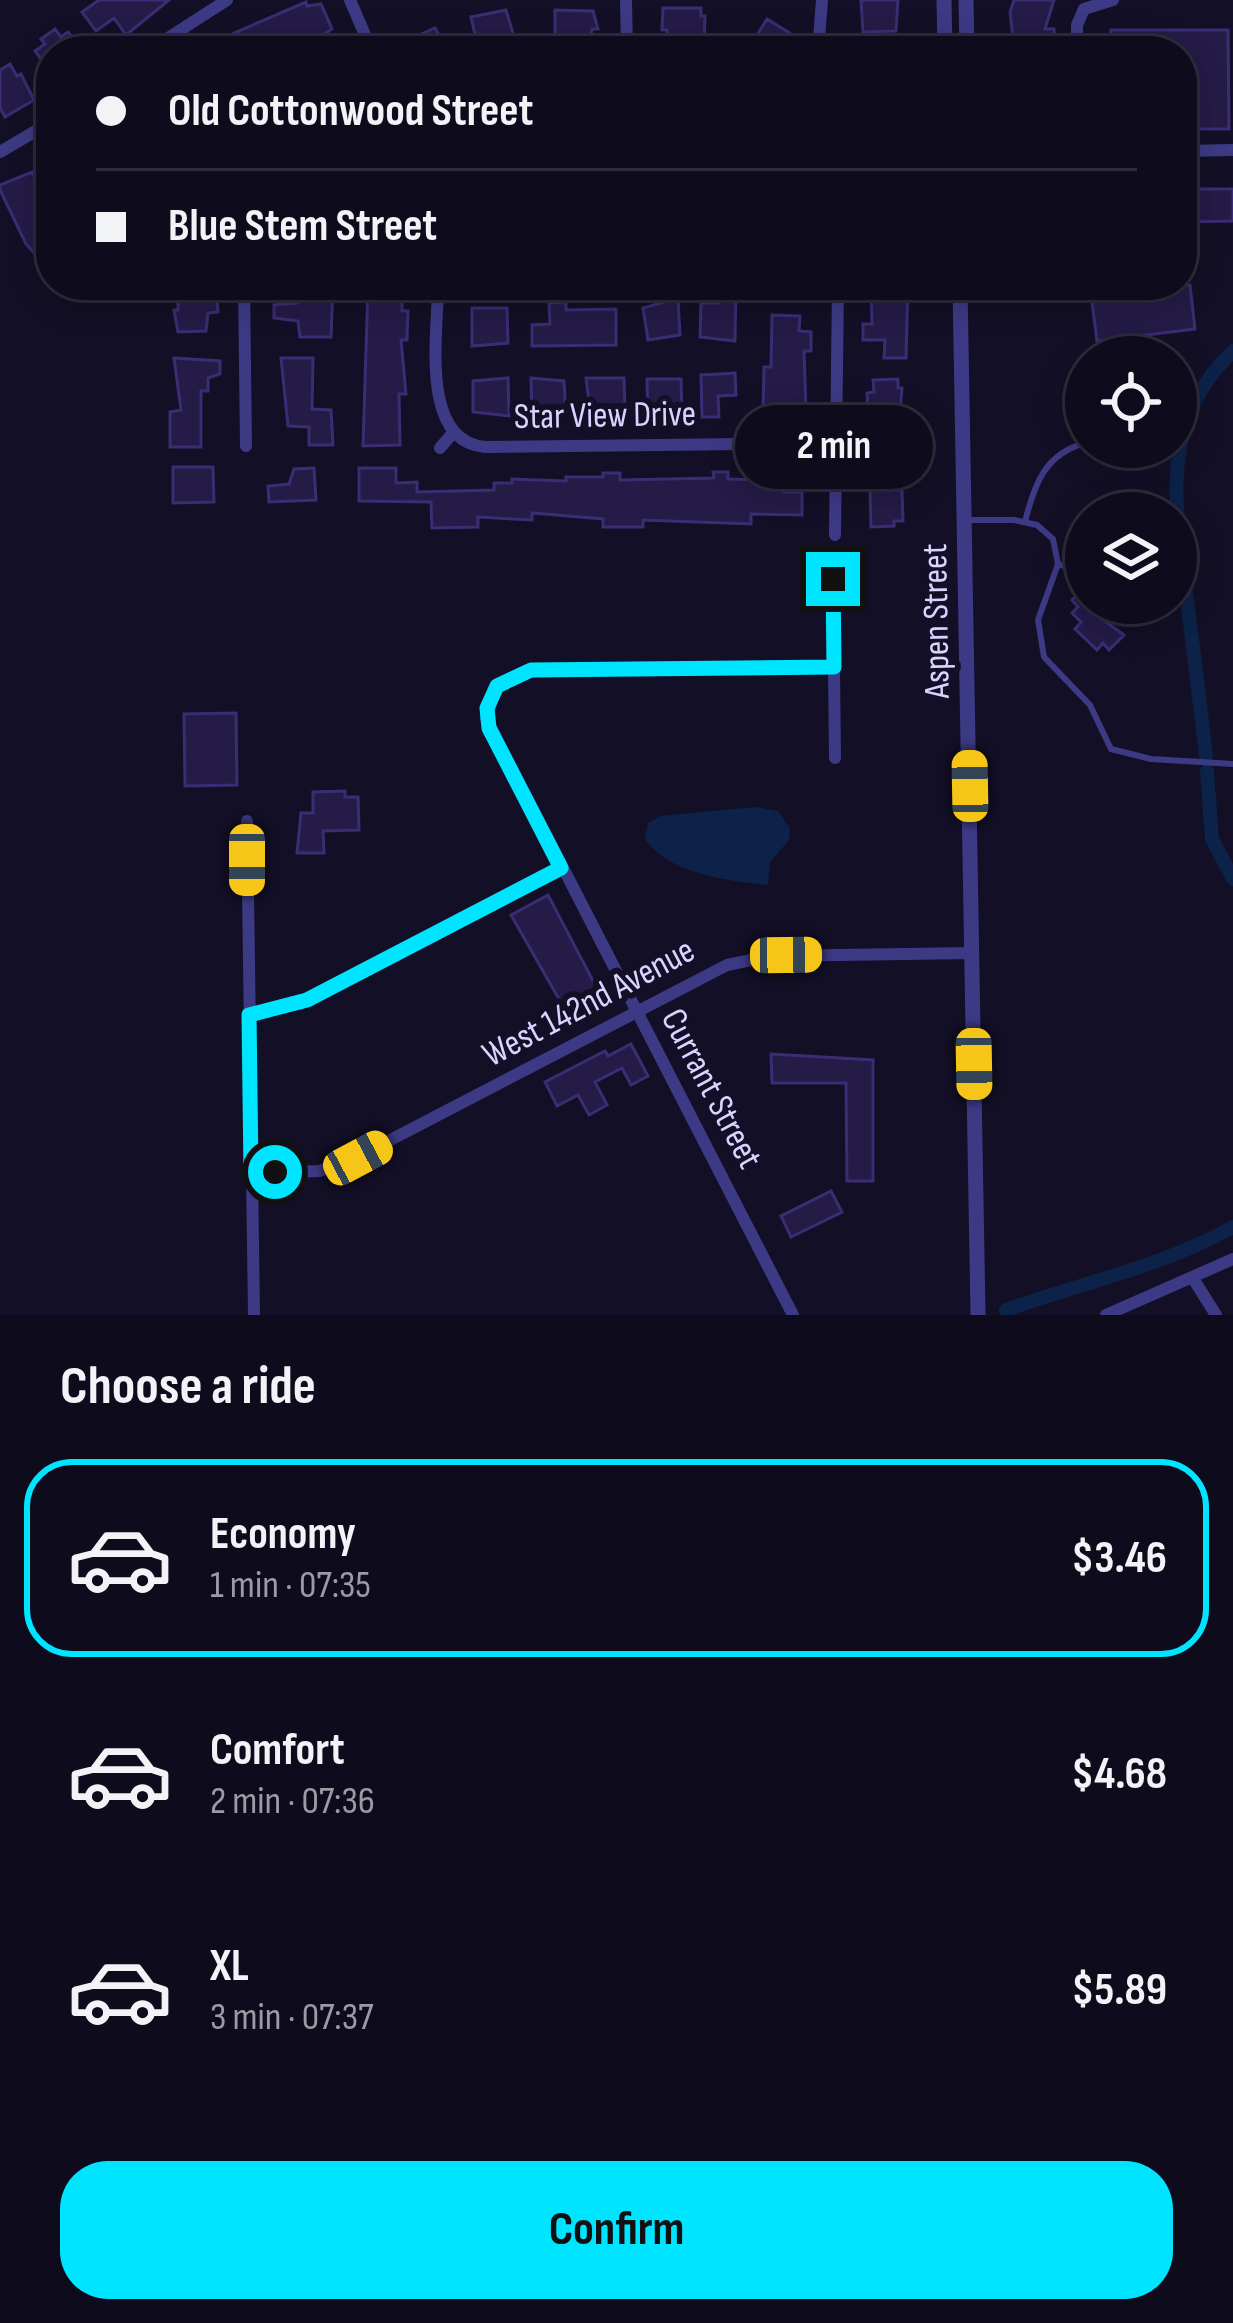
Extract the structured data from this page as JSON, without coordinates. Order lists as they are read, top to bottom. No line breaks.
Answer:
{"streets":{"street":["Star View Drive","Aspen Street","West 142nd Avenue","Currant Street"]},"crossings":[["Aspen Street","West 142nd Avenue"],["West 142nd Avenue","Currant Street"]],"page":{"banner":["Old Cottonwood Street","Blue Stem Street"],"bubble":"2 min","heading":"Choose a ride","list":[{"name":"Economy","note":"1 min · 07:35","value":"$3.46"},{"name":"Comfort","note":"2 min · 07:36","value":"$4.68"},{"name":"XL","note":"3 min · 07:37","value":"$5.89"}],"buttons":"Confirm"}}
